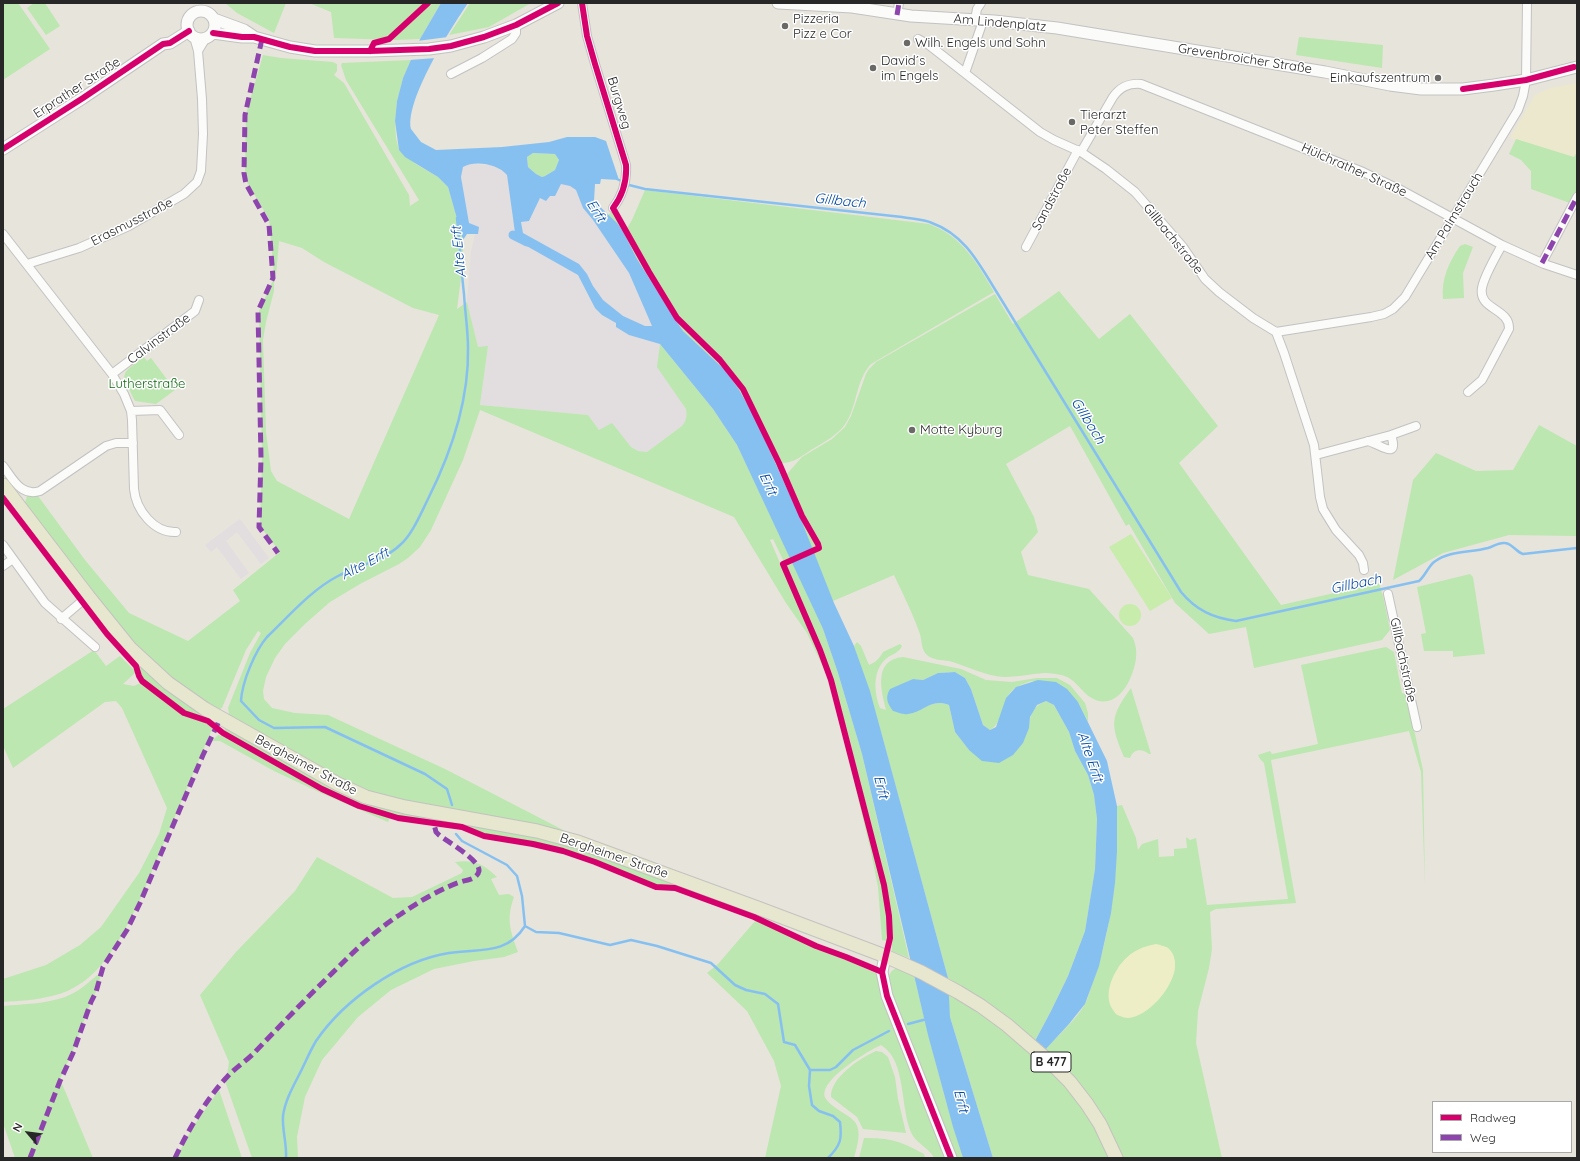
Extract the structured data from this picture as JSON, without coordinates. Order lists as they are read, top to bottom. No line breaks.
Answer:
{"streets":{"main road":["Am Lindenplatz","Grevenbroicher Straße","Erprather Straße","Bergheimer Straße","B 477"],"street":["Burgweg","Hülchrather Straße","Sandstraße","Am Palmstrauch","Erasmusstraße","Gillbachstraße","Calvinstraße"]},"crossings":[["Am Lindenplatz","Grevenbroicher Straße"],["Grevenbroicher Straße","Am Palmstrauch"],["Erprather Straße","Erasmusstraße"],["Hülchrather Straße","Sandstraße"],["Hülchrather Straße","Am Palmstrauch"],["Sandstraße","Gillbachstraße"],["Am Palmstrauch","Gillbachstraße"]],"water":["Gillbach","Erft","Alte Erft"],"parks":["Lutherstraße"],"places":["Pizzeria Pizz e Cor","Wilh. Engels und Sohn","David´s im Engels","Einkaufszentrum","Tierarzt Peter Steffen","Motte Kyburg"],"legend":["Radweg","Weg"],"north":"top left"}
